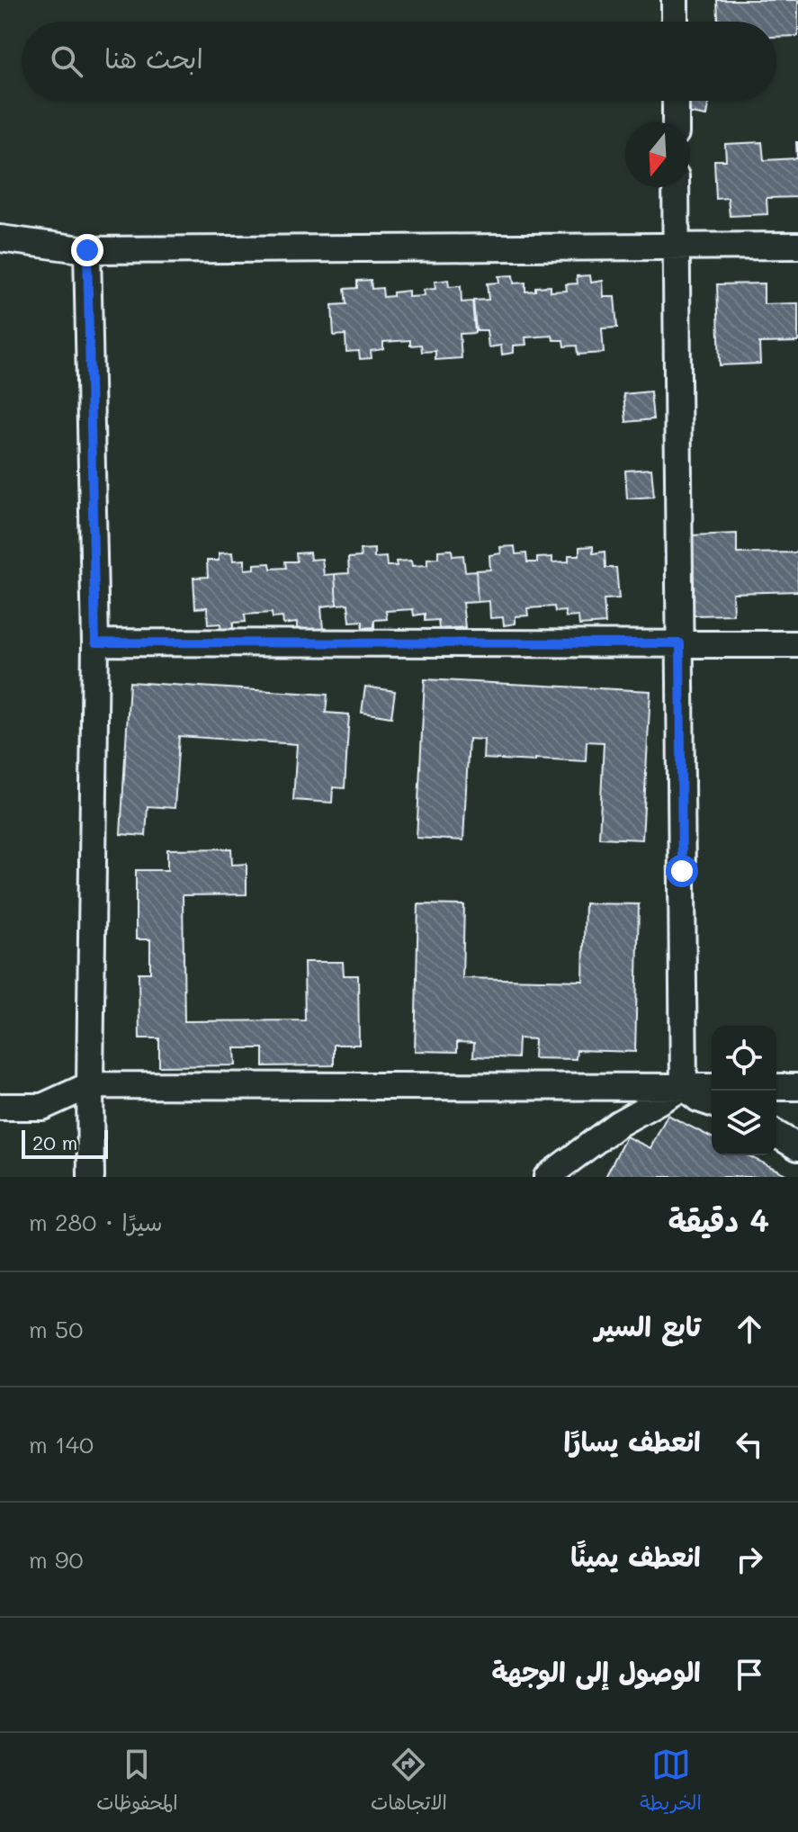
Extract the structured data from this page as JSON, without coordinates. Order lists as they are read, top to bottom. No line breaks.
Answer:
{"scale_bar":"20 m","north":"bottom","page":{"search":"ابحث هنا","scale":"20 m","heading":["4 دقيقة","سيرًا · 280 m"],"list":[["تابع السير","50 m"],["انعطف يسارًا","140 m"],["انعطف يمينًا","90 m"],"الوصول إلى الوجهة"],"nav":["الخريطة","الاتجاهات","المحفوظات"]}}
